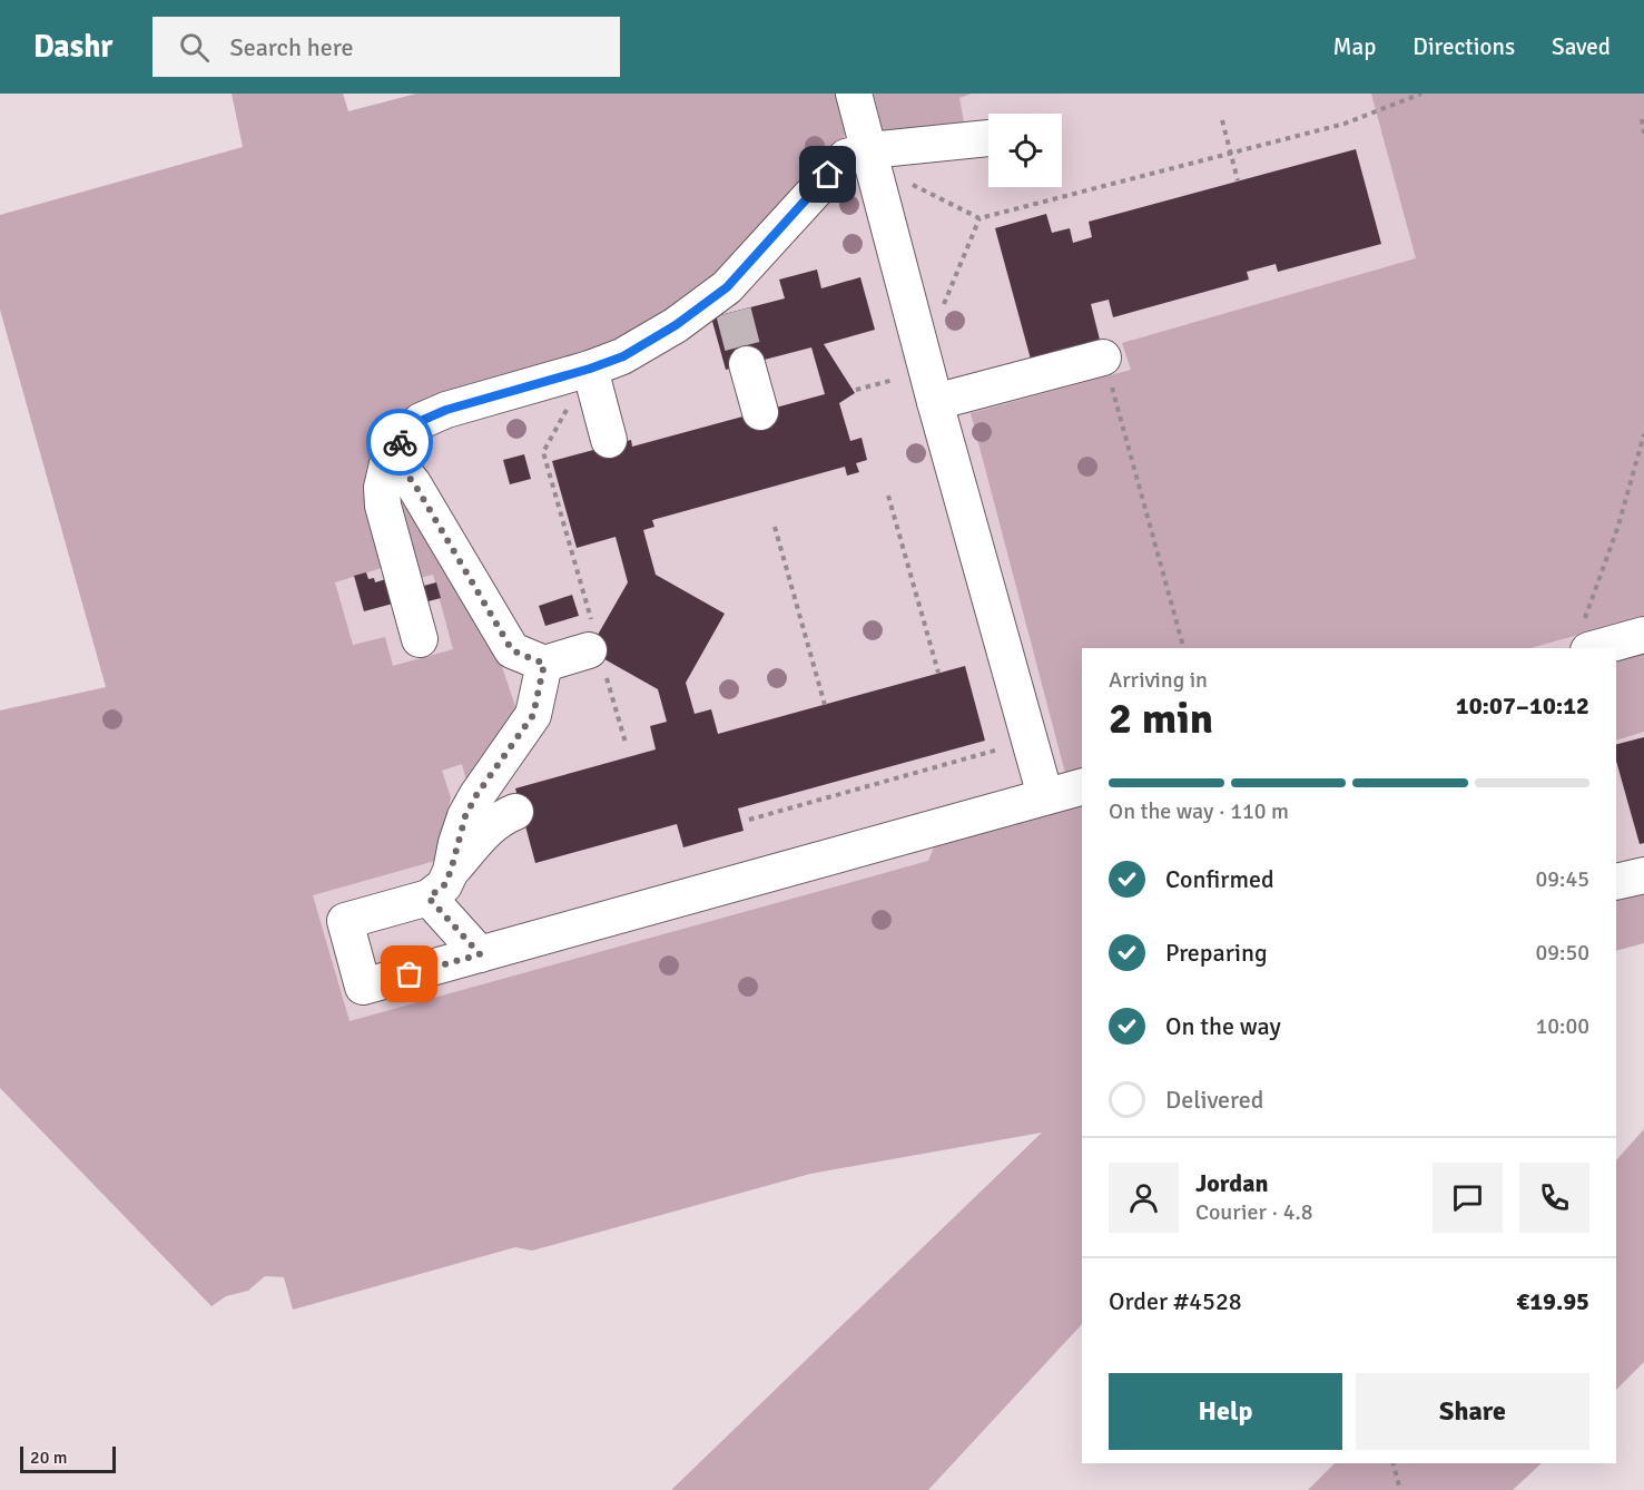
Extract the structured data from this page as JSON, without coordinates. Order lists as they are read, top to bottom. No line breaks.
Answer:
{"scale_bar":"20 m","page":{"header":"Dashr","search":"Search here","nav":["Map","Directions","Saved"],"heading":["2 min","Arriving in","10:07–10:12"],"panel":["Jordan","Courier · 4.8","Order #4528","€19.95"],"bar":"On the way · 110 m","list":[["Confirmed","09:45"],["Preparing","09:50"],["On the way","10:00"],"Delivered"],"buttons":["Help","Share"],"scale":"20 m"}}
